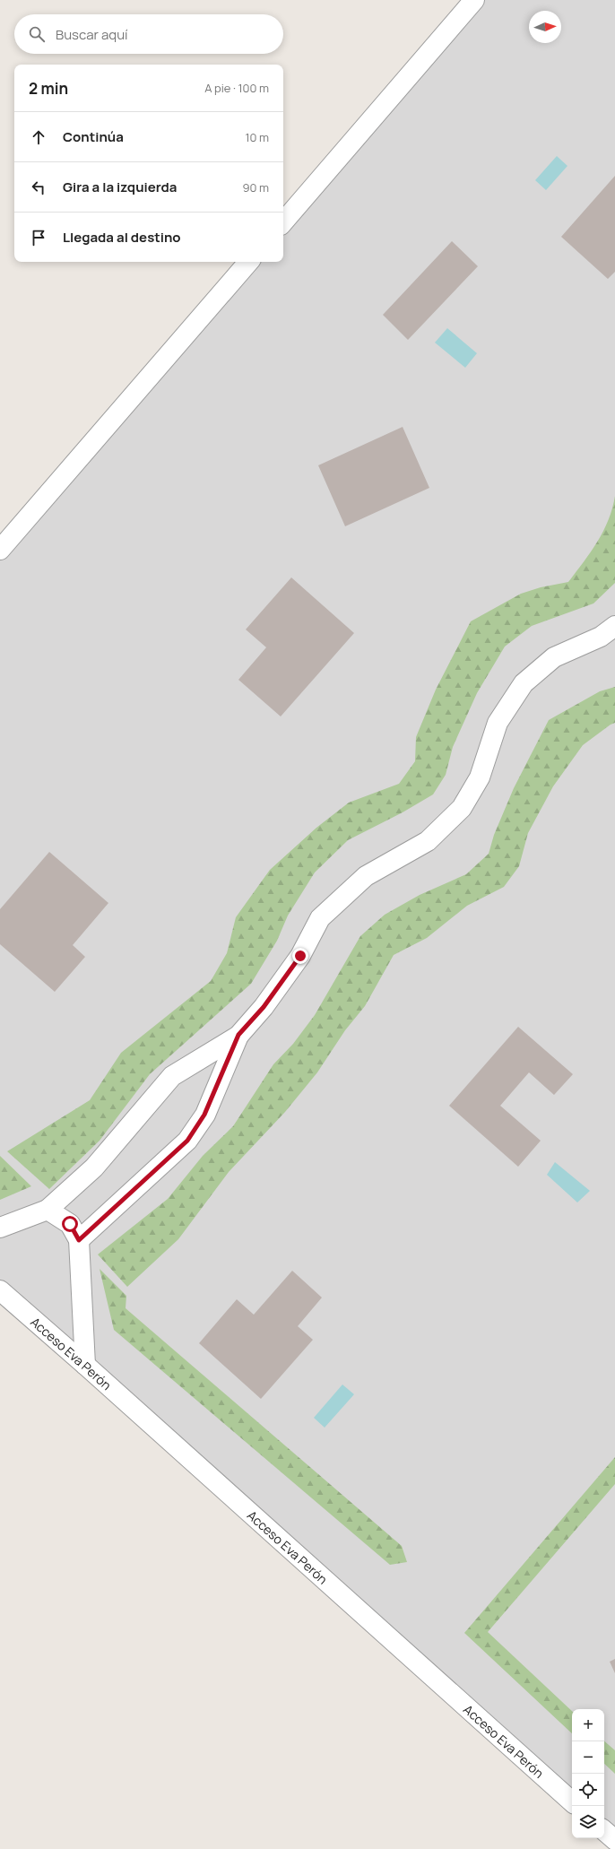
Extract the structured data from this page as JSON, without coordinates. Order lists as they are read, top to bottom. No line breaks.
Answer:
{"streets":{"street":["Acceso Eva Perón"]},"north":"right","page":{"search":"Buscar aquí","heading":["2 min","A pie · 100 m"],"list":[["Continúa","10 m"],["Gira a la izquierda","90 m"],"Llegada al destino"],"map_buttons":["+","−"]}}
